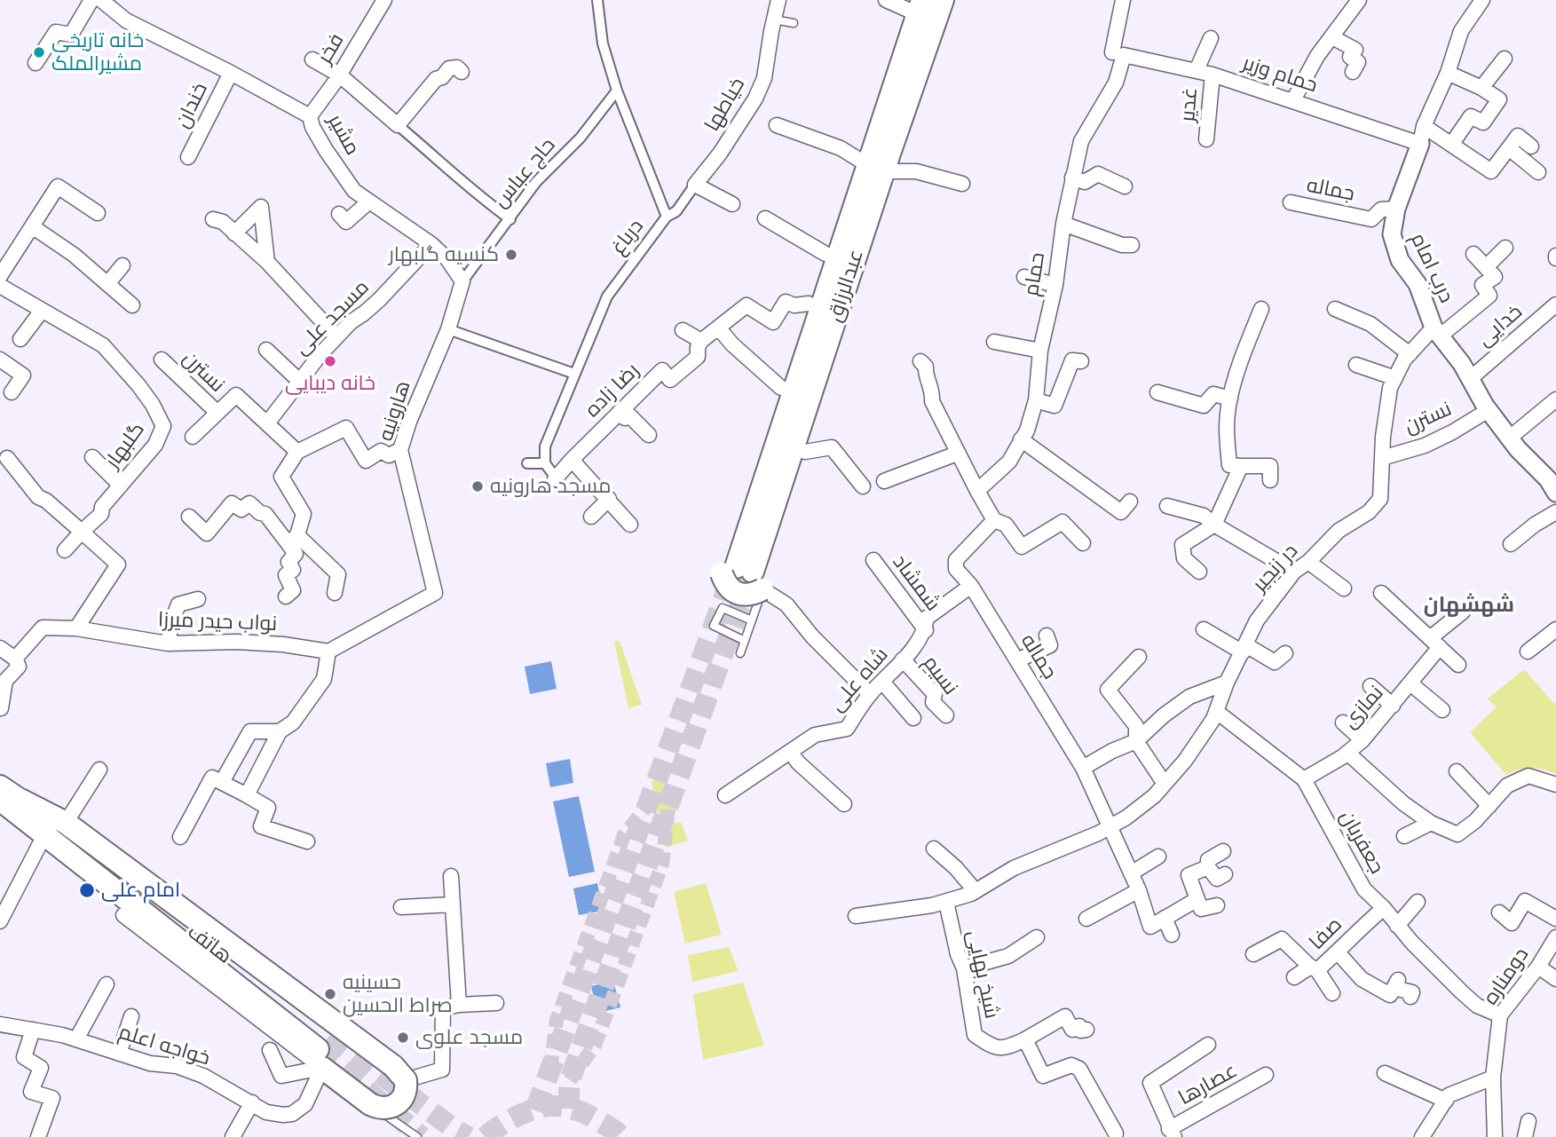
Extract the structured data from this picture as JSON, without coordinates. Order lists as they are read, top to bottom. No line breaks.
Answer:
{"streets":{"main road":["عبدالرزاق","هاتف"],"street":["فخر","حمام وزیر","خیاطها","غدیر","خندان","مشیر","حاج عباس","جماله","درباغ","درب امام","حمام","مسجد علی","خدایی","نسترن","رضا زاده","هارونیه","گلبهار","در زنجیر","شمشاد","نواب حیدر میرزا","نسیم","شاه علی","نمازی","جعفریان","صفا","شیخ بهایی","دومناره","خواجه اعلم","عصارها"]},"crossings":[["فخر","مشیر"],["حمام وزیر","غدیر"],["حمام وزیر","درب امام"],["حمام وزیر","حمام"],["خندان","مشیر"],["مشیر","حاج عباس"],["مشیر","مسجد علی"],["مشیر","هارونیه"],["حاج عباس","درباغ"],["حاج عباس","هارونیه"],["جماله","درب امام"],["جماله","در زنجیر"],["جماله","شاه علی"],["درب امام","خدایی"],["درب امام","نسترن"],["درب امام","در زنجیر"],["نسترن","در زنجیر"],["هارونیه","نواب حیدر میرزا"],["در زنجیر","جعفریان"],["شمشاد","شاه علی"],["نسیم","شاه علی"],["نمازی","جعفریان"],["جعفریان","صفا"],["جعفریان","دومناره"],["هاتف","خواجه اعلم"]],"districts":["شهشهان"],"places":["خانه تاریخی مشیرالملک","کنسیه گلبهار","خانه دیبایی","مسجد هارونیه","امام علی","حسینیه صراط الحسین","مسجد علوی"]}
